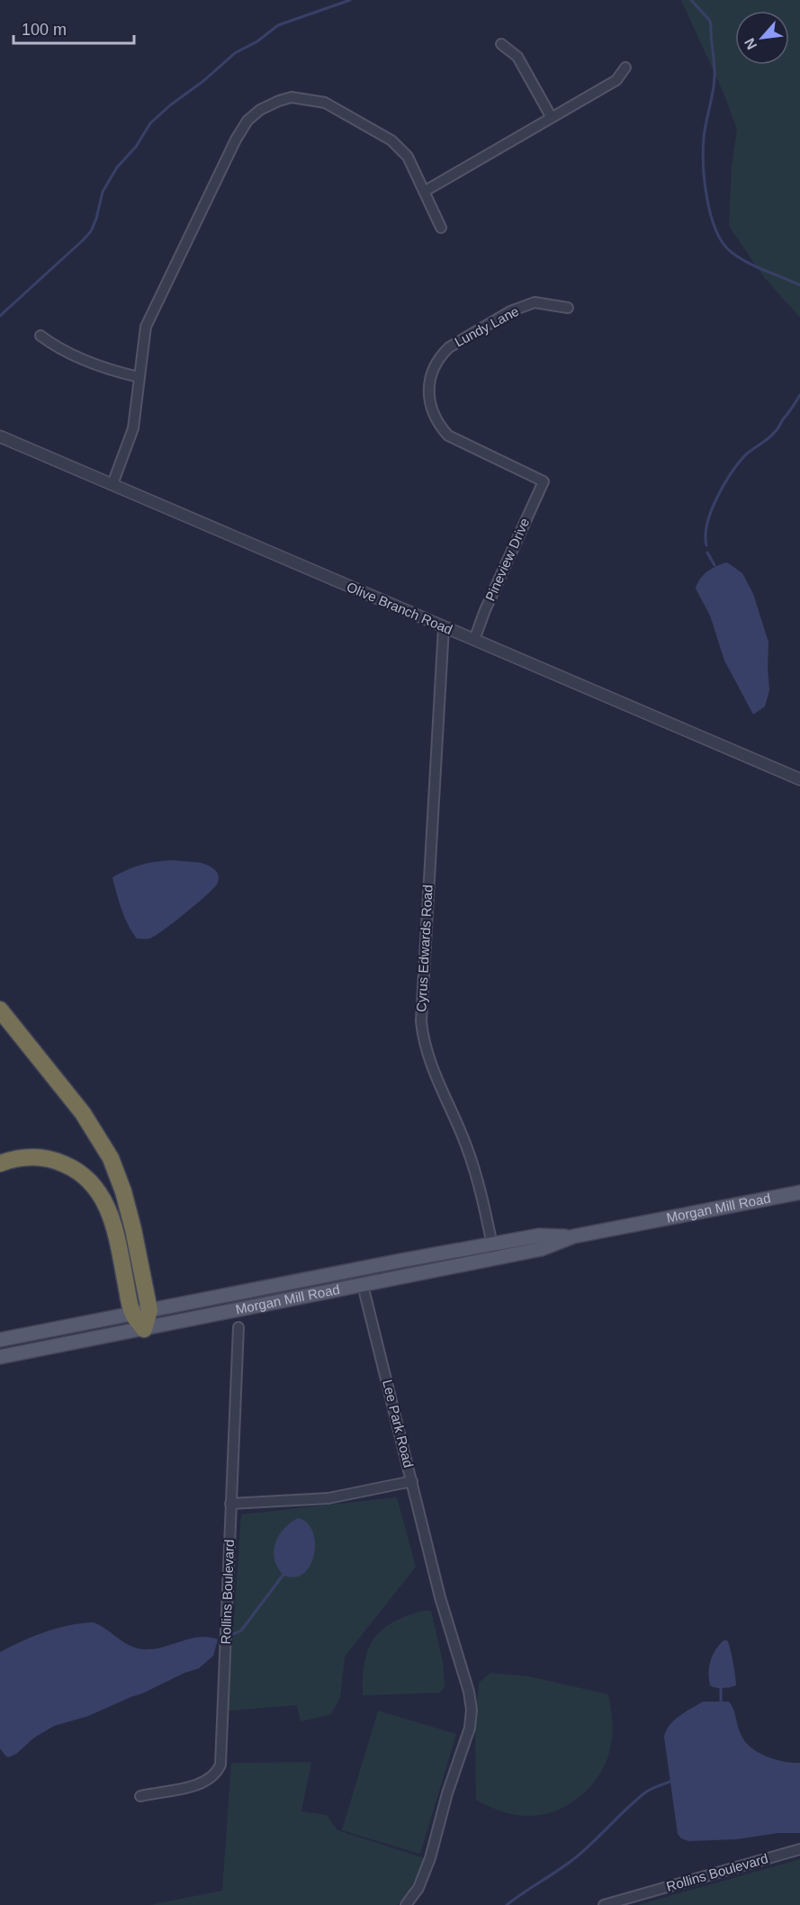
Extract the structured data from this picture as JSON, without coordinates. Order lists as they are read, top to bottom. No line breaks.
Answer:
{"streets":{"main road":["Morgan Mill Road"],"street":["Lundy Lane","Pineview Drive","Olive Branch Road","Cyrus Edwards Road","Lee Park Road","Rollins Boulevard"]},"crossings":[["Lundy Lane","Pineview Drive"],["Pineview Drive","Olive Branch Road"],["Olive Branch Road","Cyrus Edwards Road"],["Cyrus Edwards Road","Morgan Mill Road"],["Morgan Mill Road","Lee Park Road"]],"scale_bar":"100 m","north":"bottom left"}
